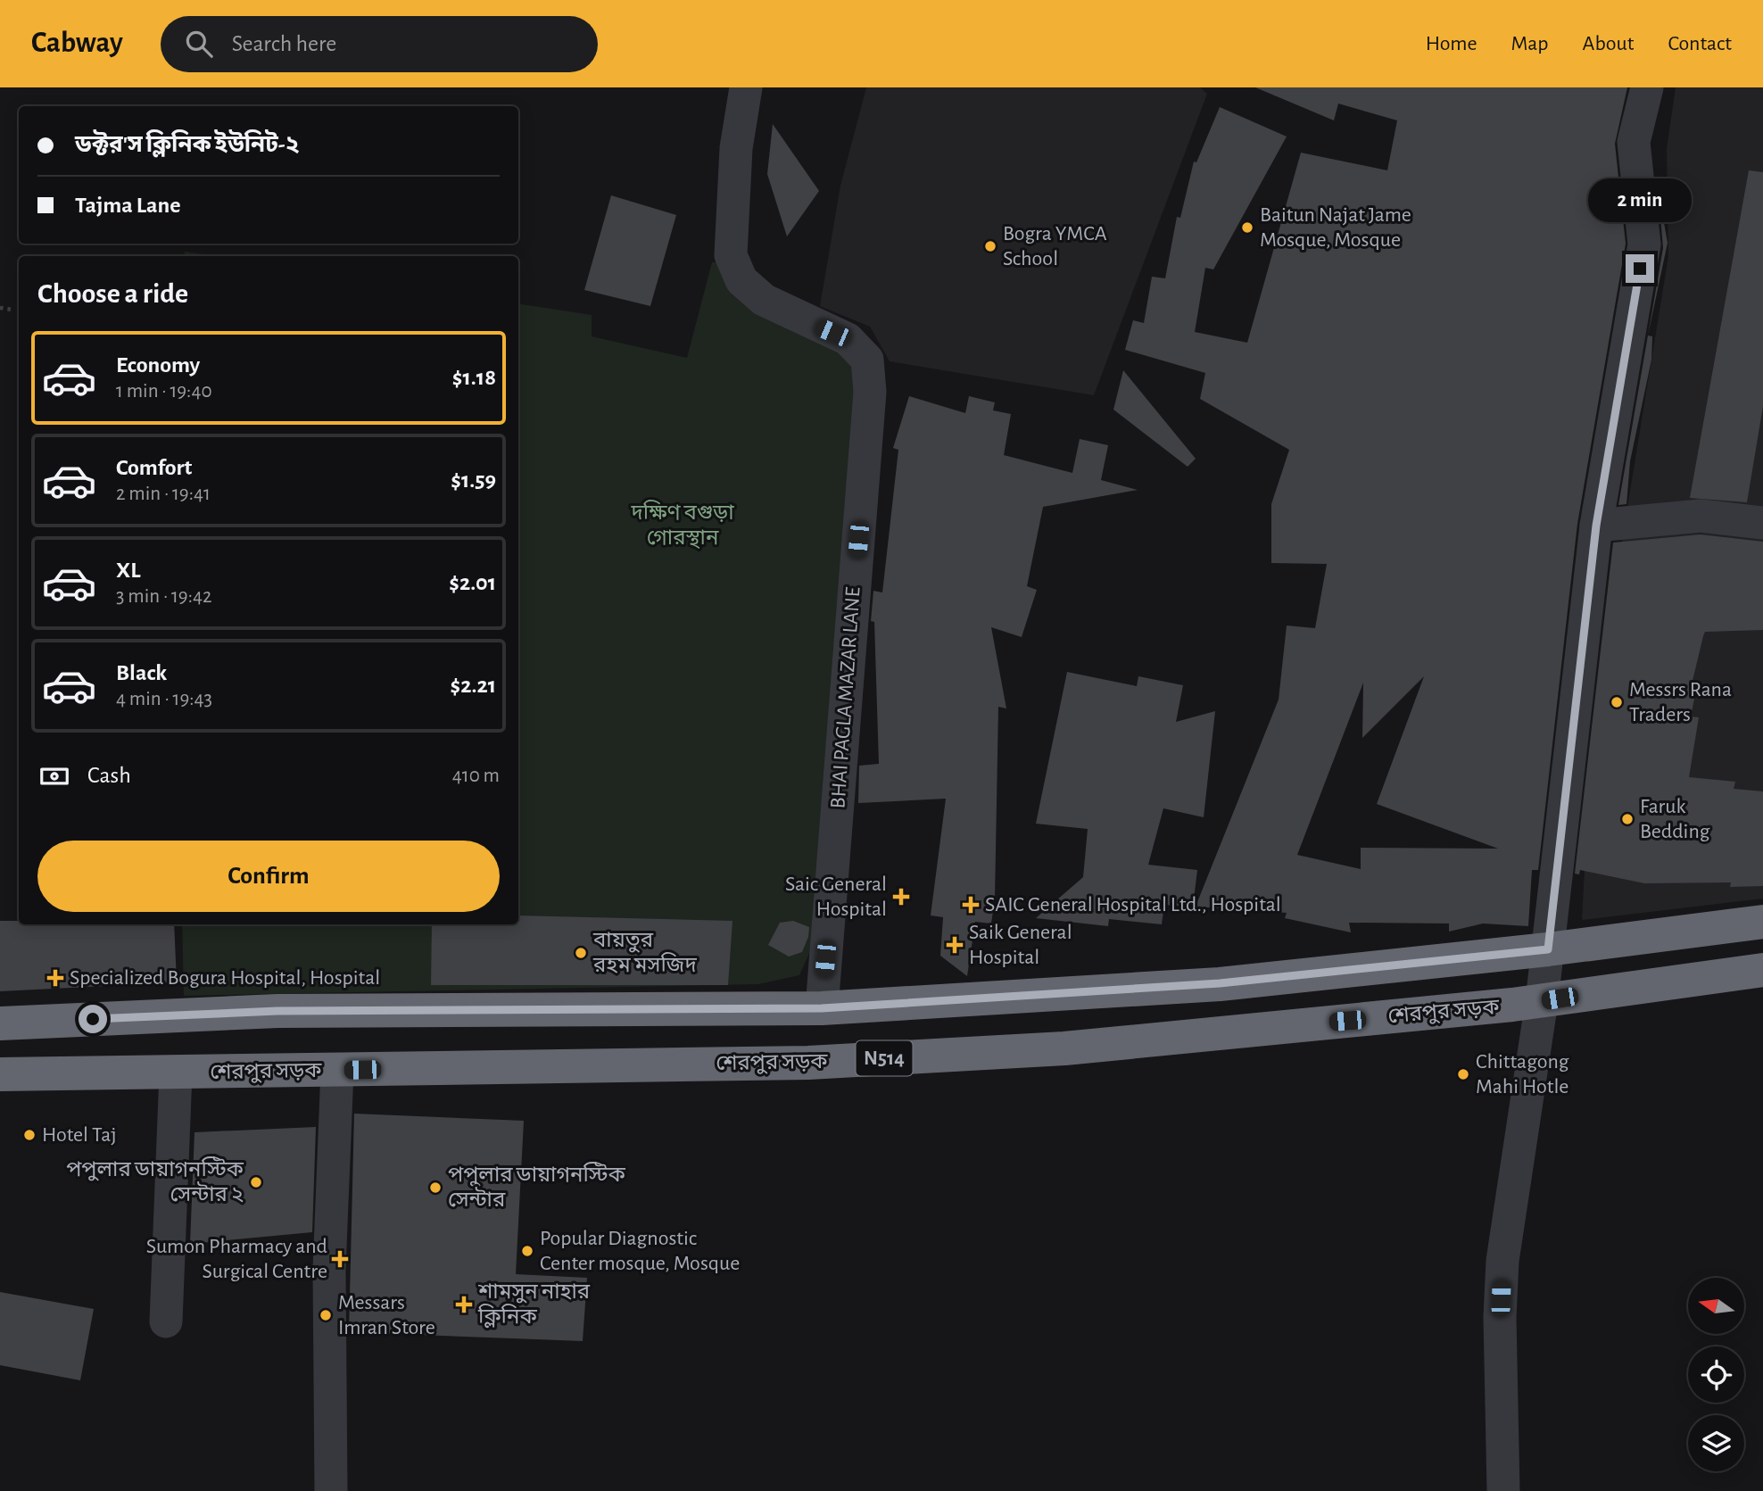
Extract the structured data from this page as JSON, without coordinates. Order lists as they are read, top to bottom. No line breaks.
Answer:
{"streets":{"highway":["শেরপুর সড়ক","N514"],"street":["BHAI PAGLA MAZAR LANE"]},"parks":["দক্ষিণ বগুড়া গোরস্থান"],"places":{"other":["Baitun Najat Jame Mosque, Mosque","Bogra YMCA School","Messrs Rana Traders","Faruk Bedding","বায়তুর রহম মসজিদ","Chittagong Mahi Hotle","Hotel Taj","পপুলার ডায়াগনস্টিক সেন্টার ২","পপুলার ডায়াগনস্টিক সেন্টার","Popular Diagnostic Center mosque, Mosque","Messars Imran Store"],"health":["Saic General Hospital","SAIC General Hospital Ltd., Hospital","Saik General Hospital","Specialized Bogura Hospital, Hospital","Sumon Pharmacy and Surgical Centre","শামসুন নাহার ক্লিনিক"]},"north":"left","page":{"header":"Cabway","search":"Search here","nav":["Home","Map","About","Contact"],"banner":["ডক্টর'স ক্লিনিক ইউনিট-২","Tajma Lane"],"bubble":"2 min","heading":"Choose a ride","list":[{"name":"Economy","note":"1 min · 19:40","value":"$1.18"},{"name":"Comfort","note":"2 min · 19:41","value":"$1.59"},{"name":"XL","note":"3 min · 19:42","value":"$2.01"},{"name":"Black","note":"4 min · 19:43","value":"$2.21"}],"pay":["Cash","410 m"],"buttons":"Confirm"}}
